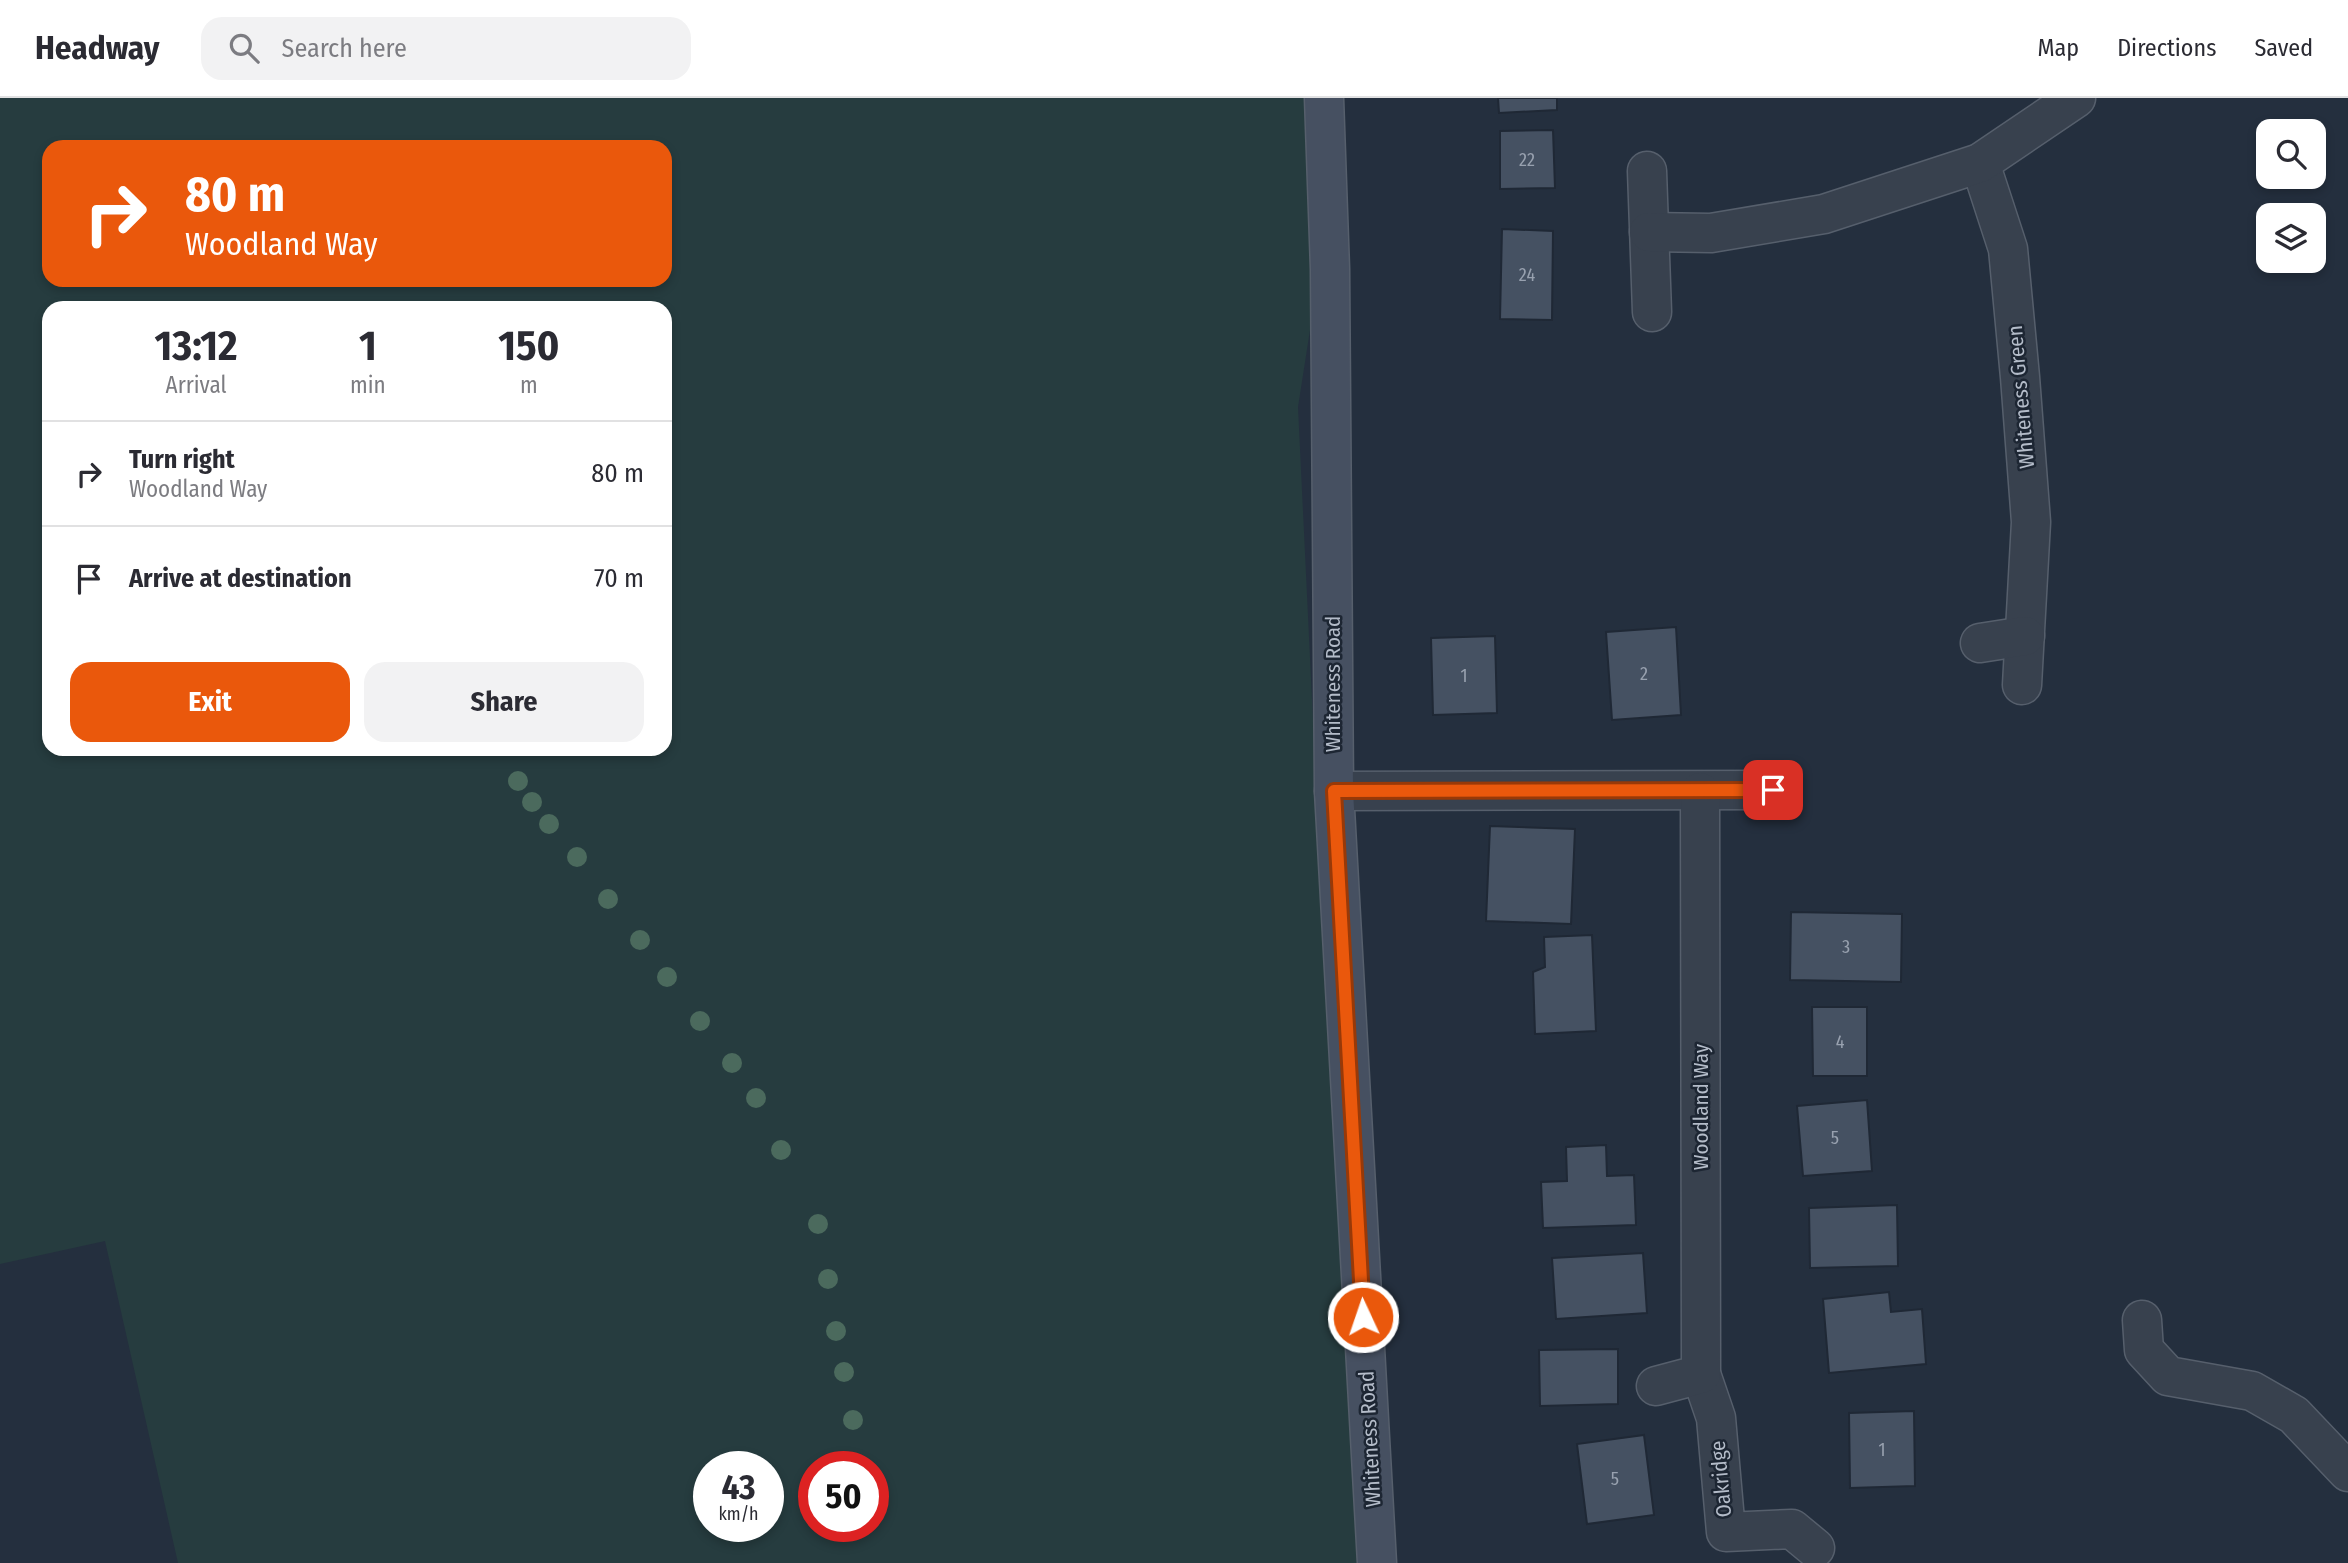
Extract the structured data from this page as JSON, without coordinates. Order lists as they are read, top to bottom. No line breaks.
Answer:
{"streets":{"main road":["Whiteness Road"],"street":["Whiteness Green","Woodland Way","Oakridge"]},"crossings":[["Woodland Way","Oakridge"]],"house_numbers":["22","24","2","1","3","4","5","1","5"],"page":{"header":"Headway","search":"Search here","nav":["Map","Directions","Saved"],"turn":["80 m","Woodland Way"],"eta":["13:12","Arrival","1","min","150","m"],"list":[{"name":"Turn right","note":"Woodland Way","value":"80 m"},{"name":"Arrive at destination","value":"70 m"}],"buttons":["Exit","Share"],"speed":"43 km/h","limit":"50"}}
